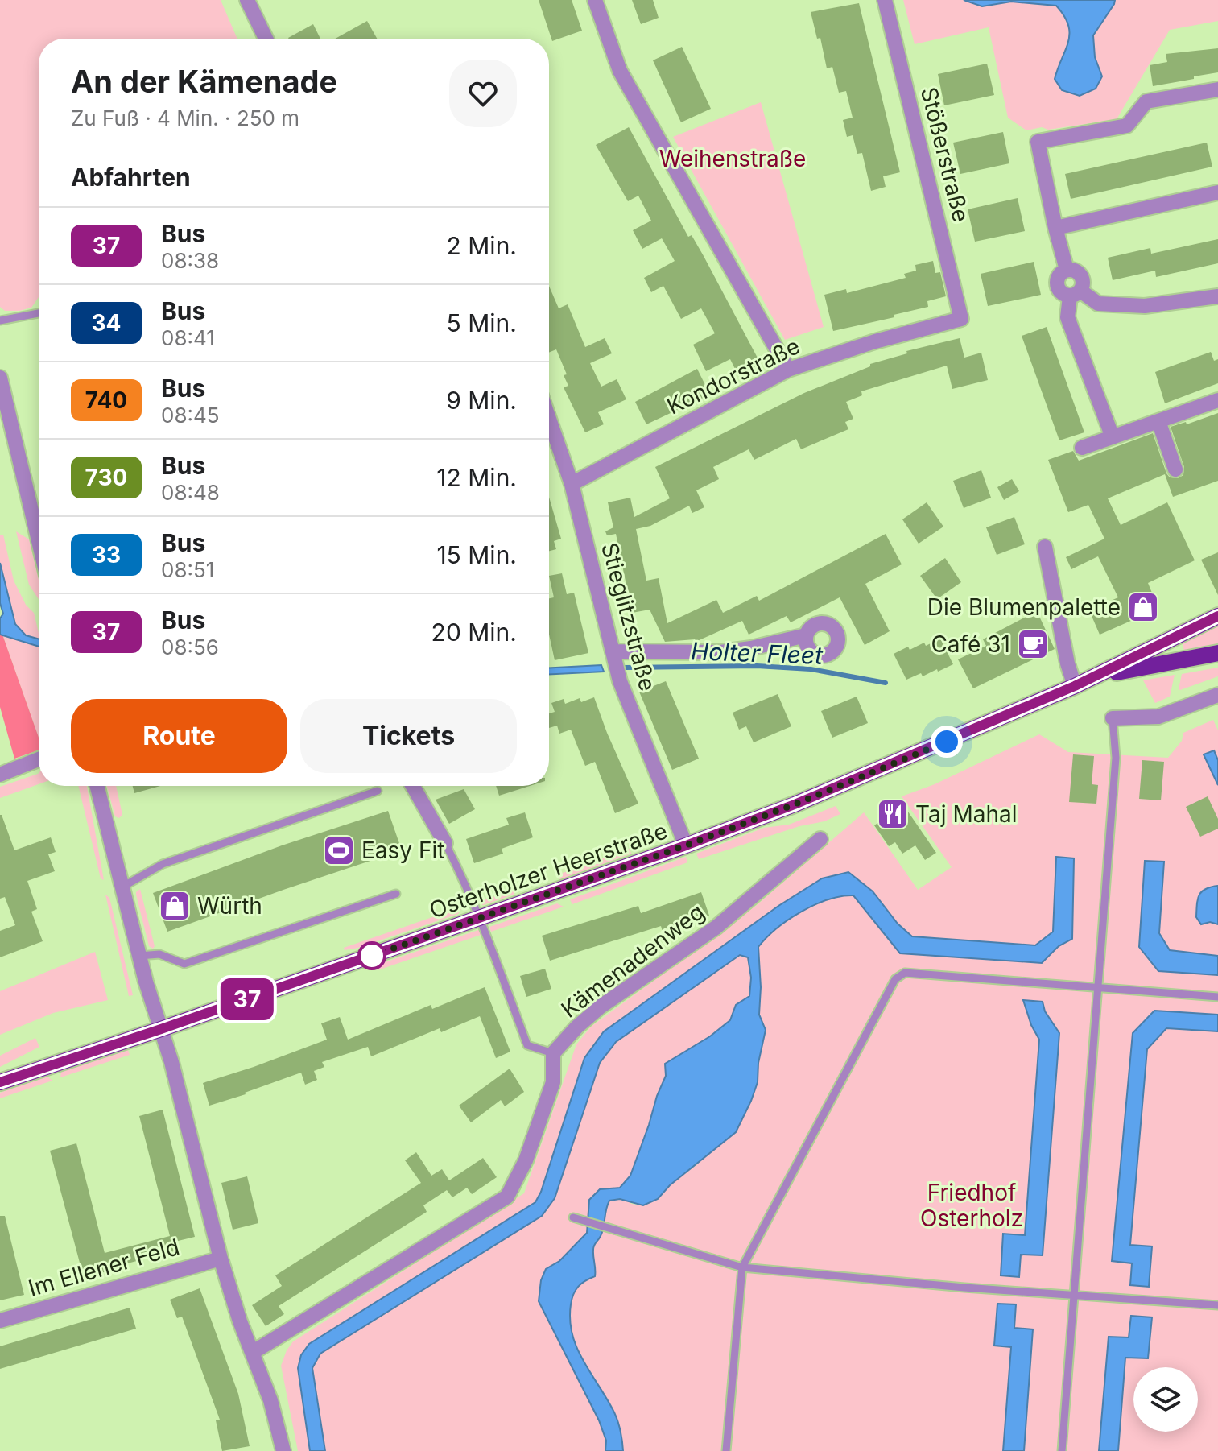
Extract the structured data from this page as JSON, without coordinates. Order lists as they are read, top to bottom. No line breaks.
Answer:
{"streets":{"main road":["Osterholzer Heerstraße"],"street":["Stößerstraße","Kondorstraße","Stieglitzstraße","Kämenadenweg","Im Ellener Feld"]},"crossings":[["Stößerstraße","Kondorstraße"],["Kondorstraße","Stieglitzstraße"],["Stieglitzstraße","Osterholzer Heerstraße"]],"water":["Holter Fleet"],"parks":["Weihenstraße","Friedhof Osterholz"],"places":{"shop":["Die Blumenpalette","Würth"],"cafe":["Café 31"],"restaurant":["Taj Mahal"],"sports":["Easy Fit"]},"lines":["bus line 37"],"page":{"on_map":"37","heading":[["An der Kämenade","Zu Fuß · 4 Min. · 250 m"],"Abfahrten"],"list":[{"mark":"37","name":"Bus","note":"08:38","value":"2 Min."},{"mark":"34","name":"Bus","note":"08:41","value":"5 Min."},{"mark":"740","name":"Bus","note":"08:45","value":"9 Min."},{"mark":"730","name":"Bus","note":"08:48","value":"12 Min."},{"mark":"33","name":"Bus","note":"08:51","value":"15 Min."},{"mark":"37","name":"Bus","note":"08:56","value":"20 Min."}],"buttons":["Route","Tickets"]}}
